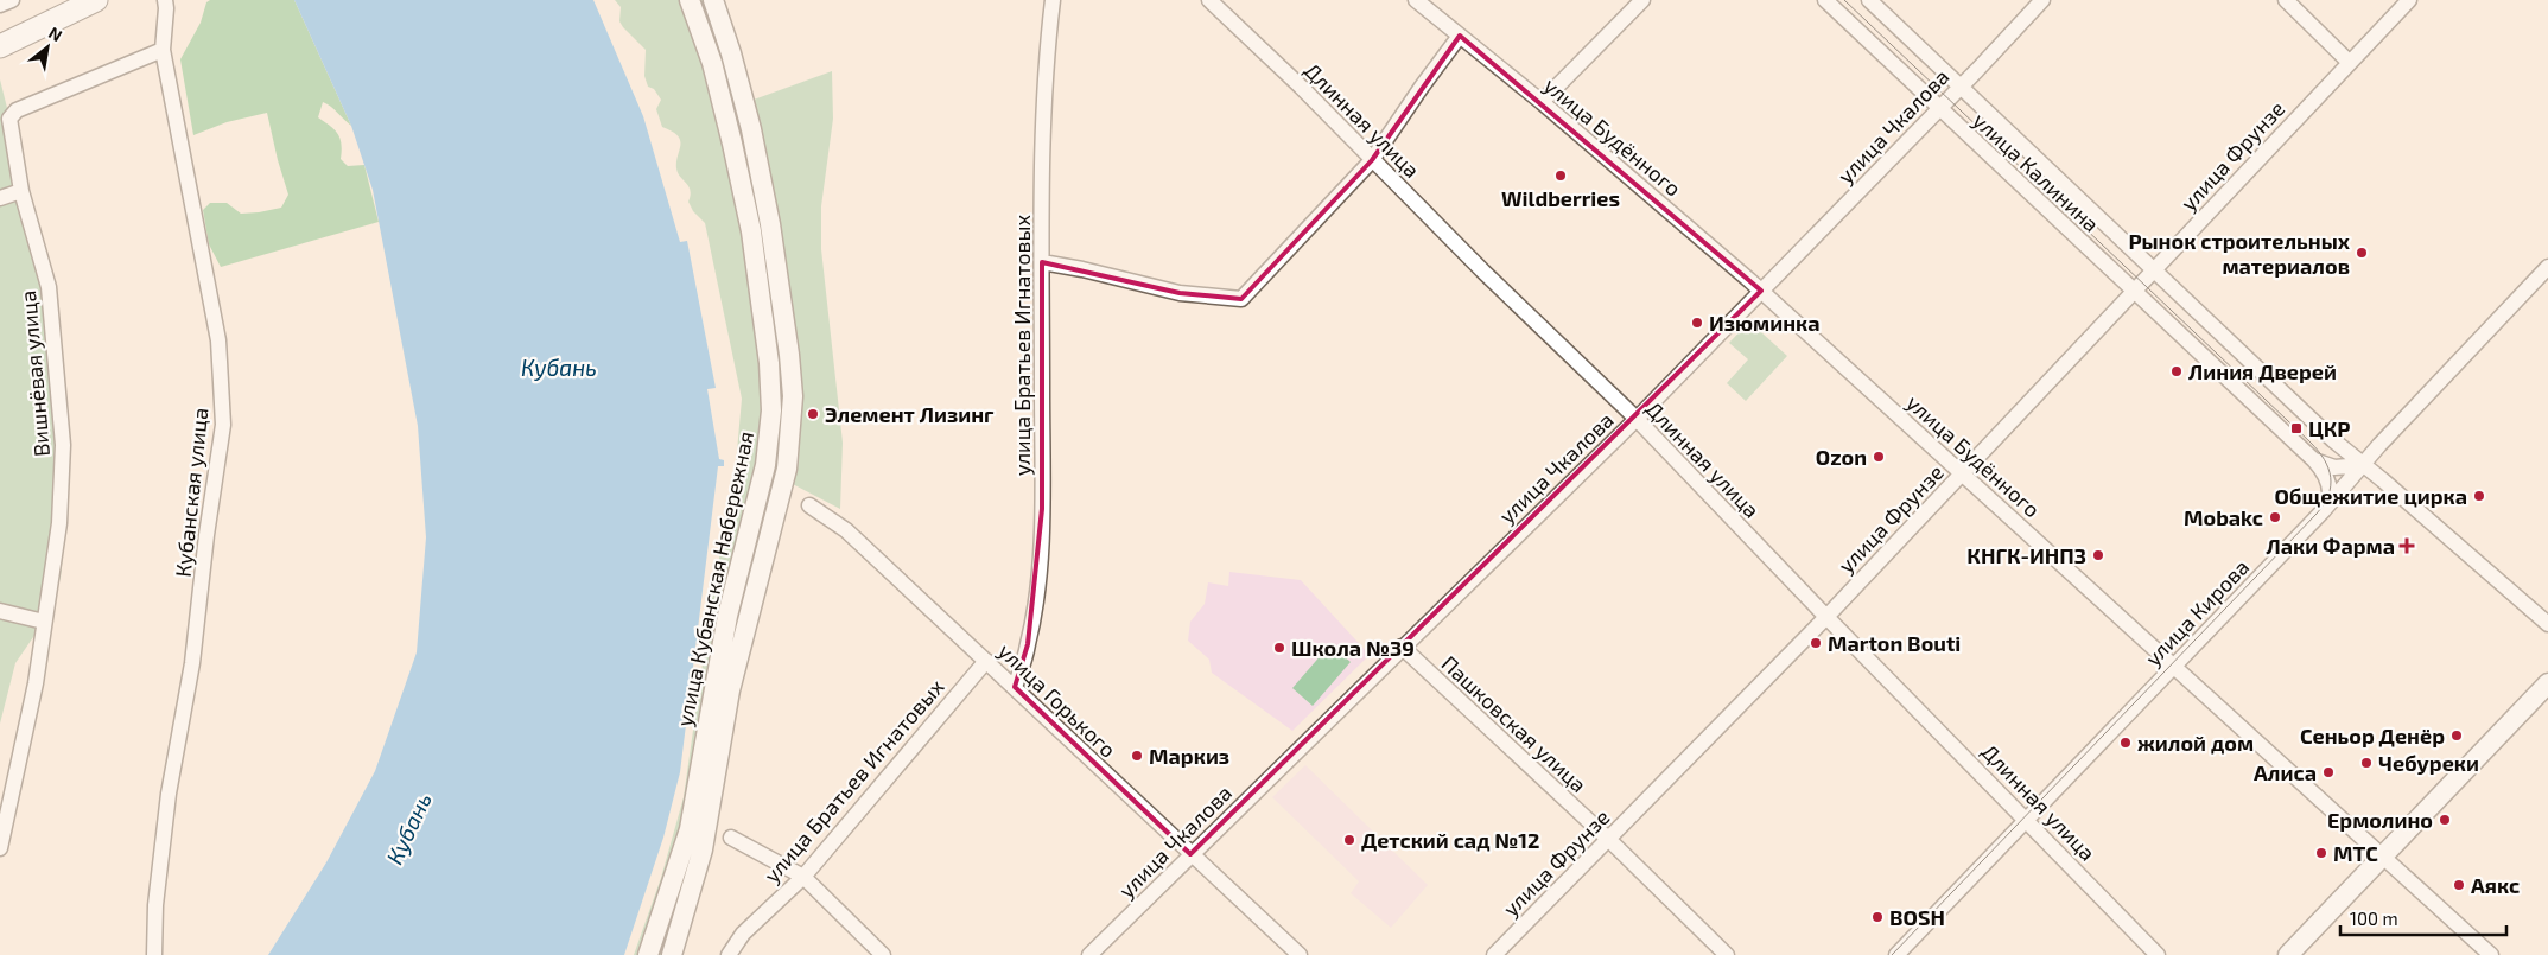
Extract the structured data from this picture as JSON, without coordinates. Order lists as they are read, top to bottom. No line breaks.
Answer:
{"streets":{"main road":["улица Кубанская Набережная"],"street":["Длинная улица","улица Чкалова","улица Будённого","улица Фрунзе","улица Калинина","улица Братьев Игнатовых","Вишнёвая улица","Кубанская улица","улица Кирова","улица Горького","Пашковская улица"]},"crossings":[["Длинная улица","улица Чкалова"],["Длинная улица","улица Фрунзе"],["Длинная улица","улица Кирова"],["улица Чкалова","улица Будённого"],["улица Чкалова","улица Калинина"],["улица Чкалова","улица Горького"],["улица Чкалова","Пашковская улица"],["улица Будённого","улица Фрунзе"],["улица Будённого","улица Кирова"],["улица Фрунзе","улица Калинина"],["улица Фрунзе","Пашковская улица"],["улица Калинина","улица Кирова"],["улица Братьев Игнатовых","улица Горького"],["Вишнёвая улица","Кубанская улица"]],"water":["Кубань"],"places":{"other":["Wildberries","Рынок строительных материалов","Изюминка","Линия Дверей","Элемент Лизинг","Ozon","Общежитие цирка","Mobakc","КНГК-ИНПЗ","Marton Bouti","Школа №39","Сеньор Денёр","жилой дом","Маркиз","Чебуреки","Алиса","Ермолино","Детский сад №12","МТС","Аякс","BOSH"],"transit":["ЦКР"],"health":["Лаки Фарма"]},"scale_bar":"100 m","north":"top right"}
